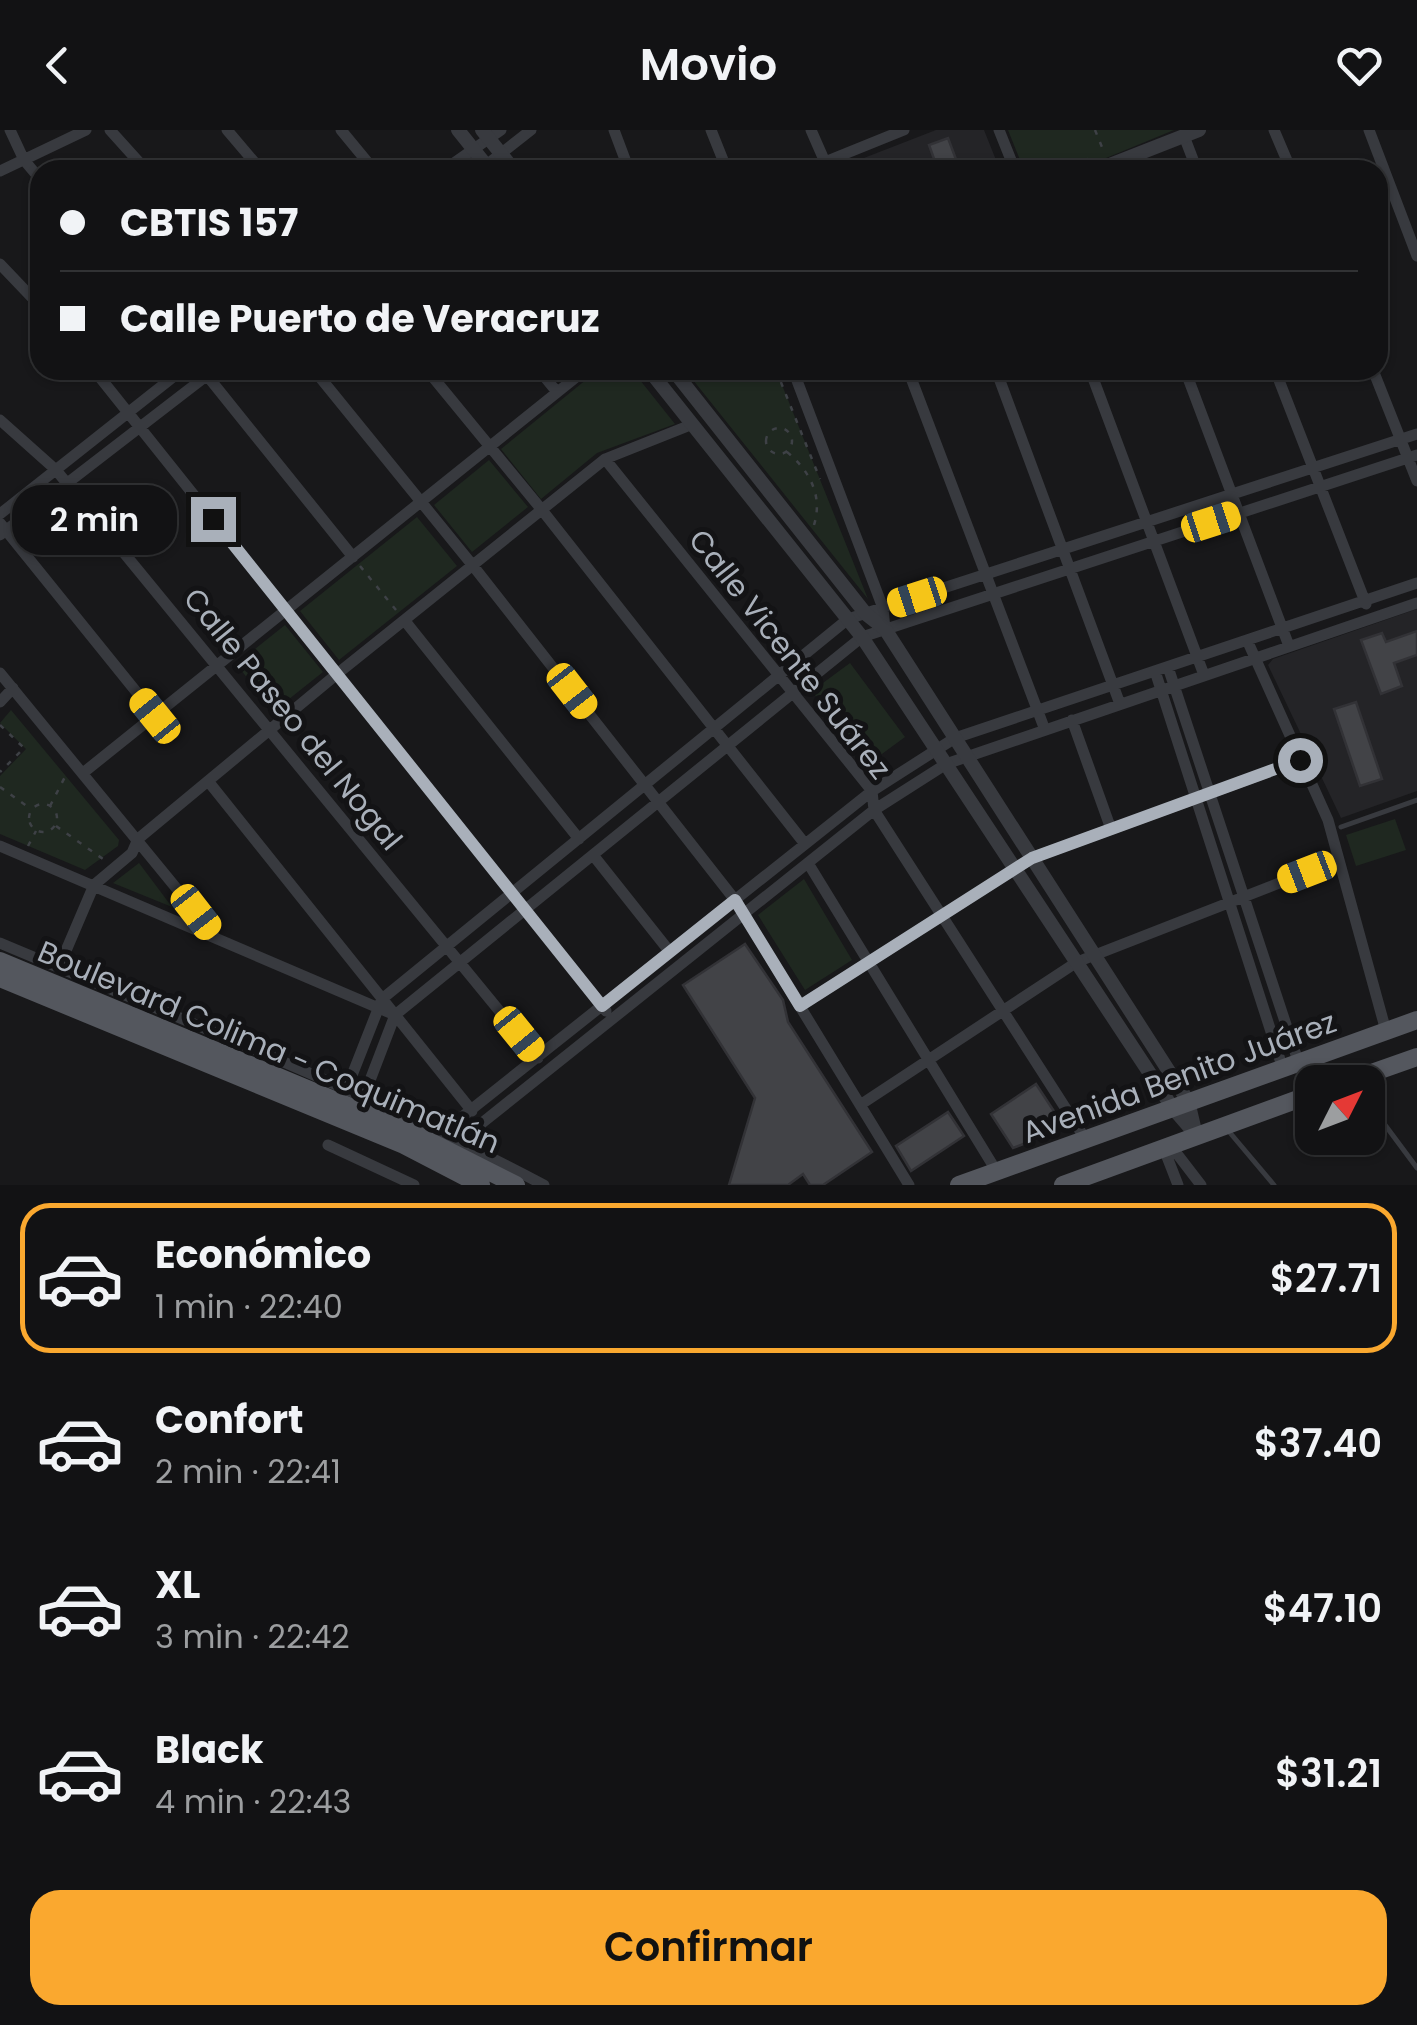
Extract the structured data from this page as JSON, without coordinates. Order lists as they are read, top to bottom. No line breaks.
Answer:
{"streets":{"main road":["Boulevard Colima - Coquimatlán","Avenida Benito Juárez"],"street":["Calle Vicente Suárez","Calle Paseo del Nogal"]},"crossings":[["Calle Vicente Suárez","Avenida Benito Juárez"]],"north":"top right","page":{"header":"Movio","banner":["CBTIS 157","Calle Puerto de Veracruz"],"bubble":"2 min","list":[{"name":"Económico","note":"1 min · 22:40","value":"$27.71"},{"name":"Confort","note":"2 min · 22:41","value":"$37.40"},{"name":"XL","note":"3 min · 22:42","value":"$47.10"},{"name":"Black","note":"4 min · 22:43","value":"$31.21"}],"buttons":"Confirmar"}}
